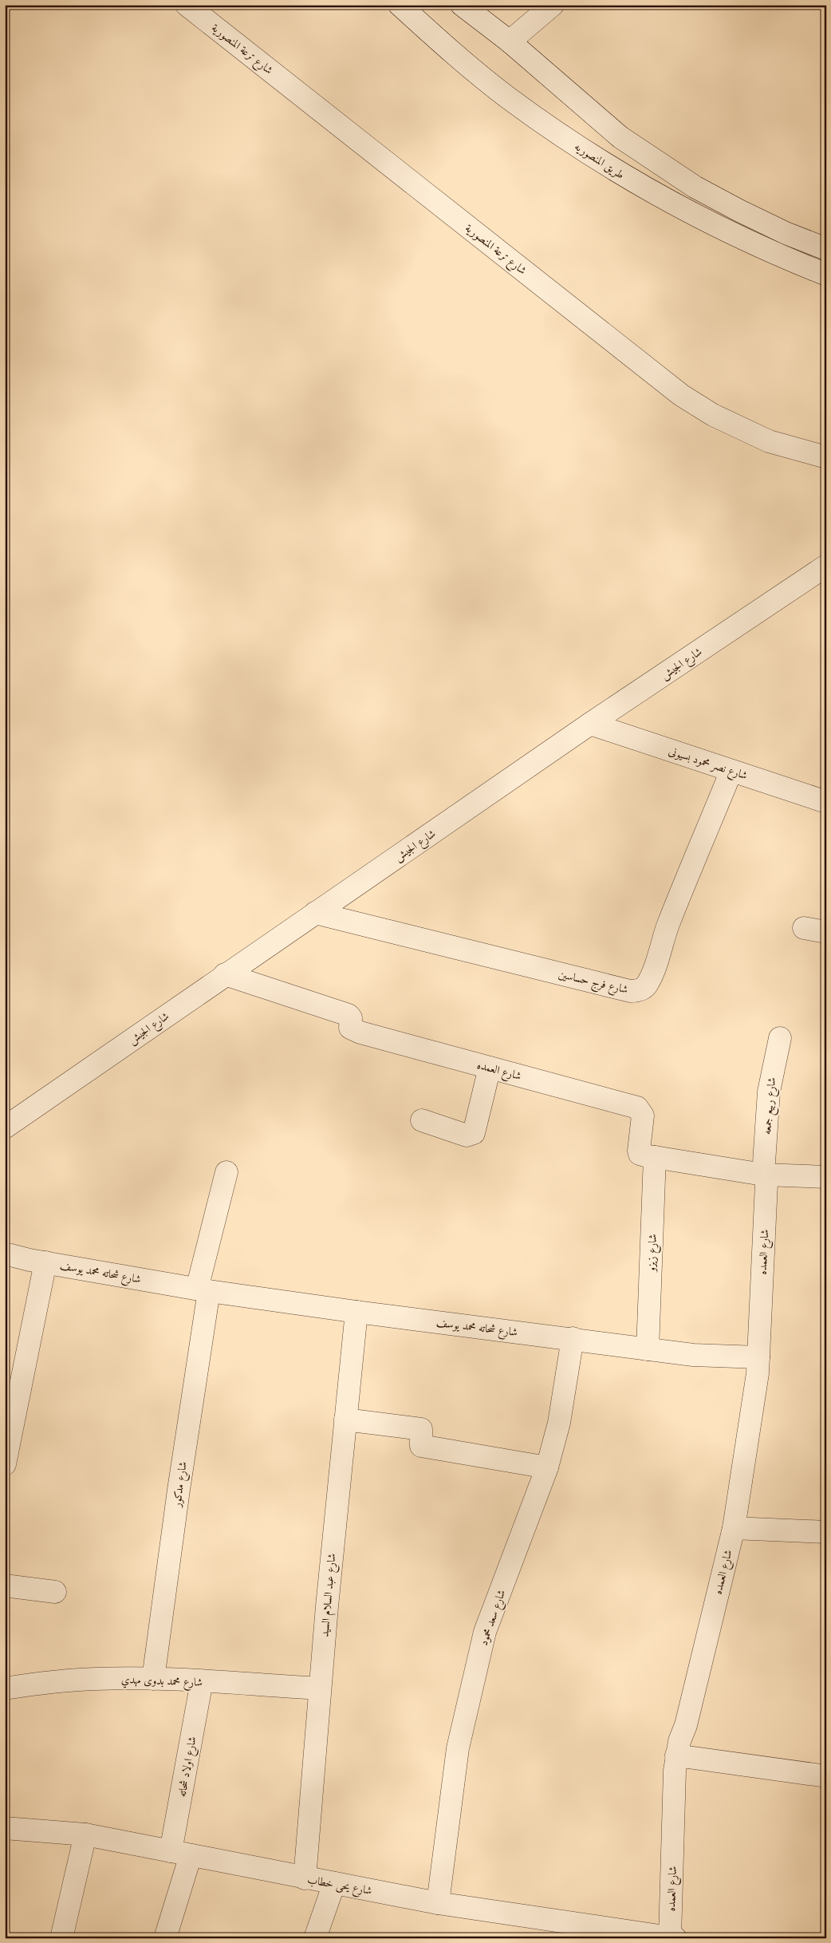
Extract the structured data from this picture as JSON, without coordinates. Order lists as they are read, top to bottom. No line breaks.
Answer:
{"streets":{"street":["شارع ترعة المنصورية","طريق المنصوريه","شارع الجيش","شارع نصر محمود بسيونى","شارع فرج حساسين","شارع العمده","شارع ربيع جمعه","شارع زيزو","شارع شحاته محمد يوسف","شارع مدكور","شارع عبد السلام السيد","شارع سعد محمود","شارع محمد بدوى مهدي","شارع اولاد شحاته","شارع يحى خطاب"]},"crossings":[["شارع الجيش","شارع نصر محمود بسيونى"],["شارع الجيش","شارع فرج حساسين"],["شارع الجيش","شارع العمده"],["شارع نصر محمود بسيونى","شارع فرج حساسين"],["شارع العمده","شارع ربيع جمعه"],["شارع العمده","شارع زيزو"],["شارع العمده","شارع شحاته محمد يوسف"],["شارع العمده","شارع يحى خطاب"],["شارع زيزو","شارع شحاته محمد يوسف"],["شارع شحاته محمد يوسف","شارع مدكور"],["شارع شحاته محمد يوسف","شارع عبد السلام السيد"],["شارع شحاته محمد يوسف","شارع سعد محمود"],["شارع مدكور","شارع محمد بدوى مهدي"],["شارع عبد السلام السيد","شارع محمد بدوى مهدي"],["شارع عبد السلام السيد","شارع يحى خطاب"],["شارع سعد محمود","شارع يحى خطاب"],["شارع محمد بدوى مهدي","شارع اولاد شحاته"],["شارع اولاد شحاته","شارع يحى خطاب"]]}
